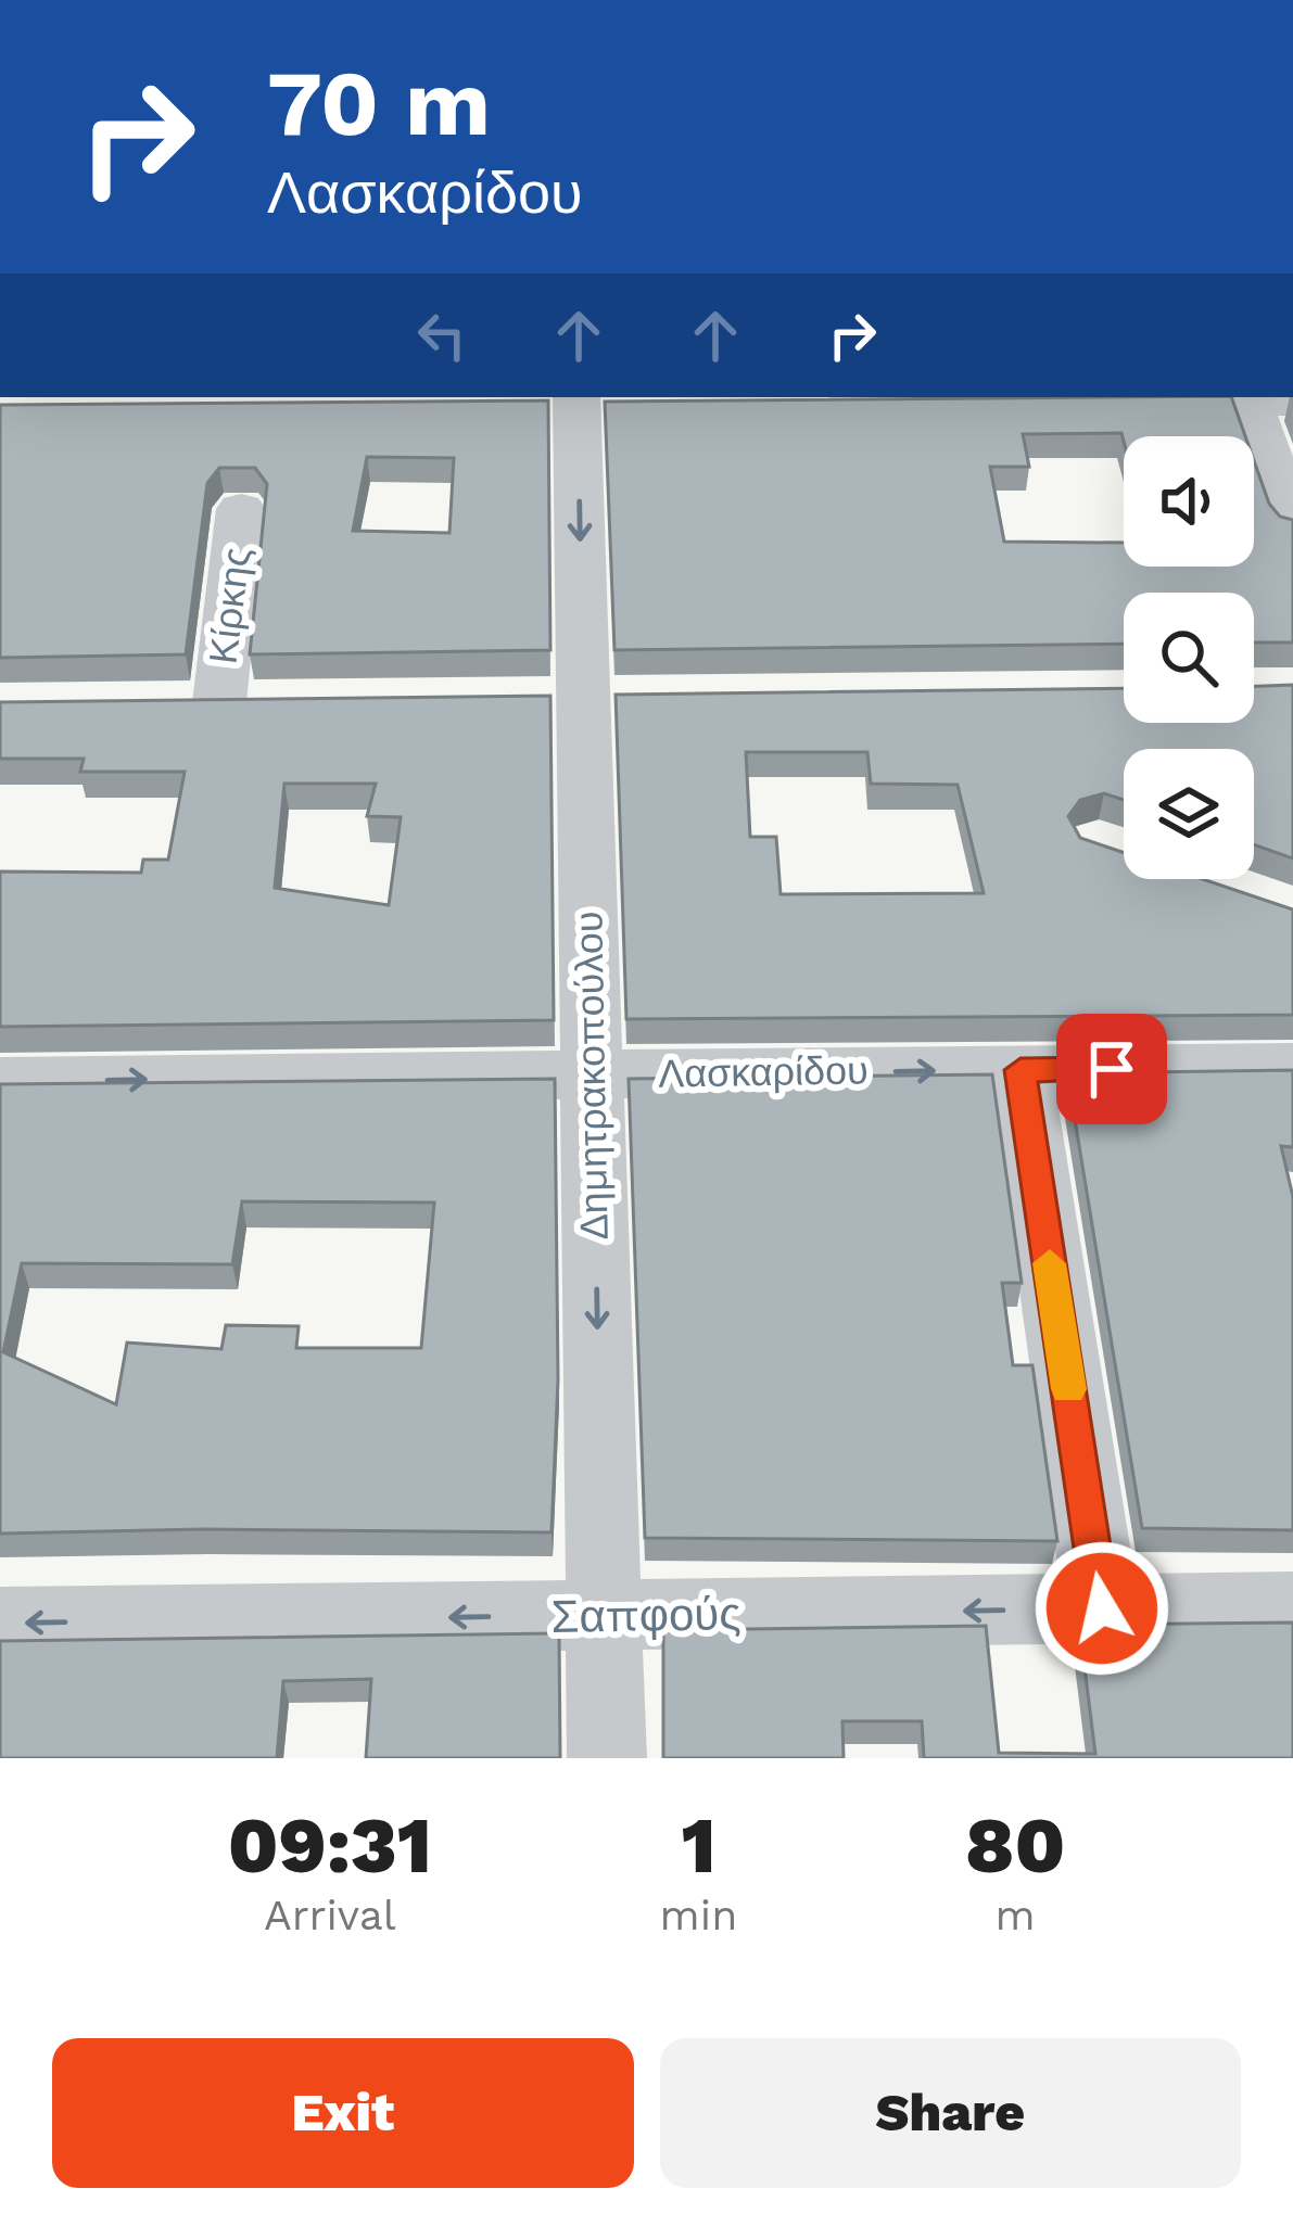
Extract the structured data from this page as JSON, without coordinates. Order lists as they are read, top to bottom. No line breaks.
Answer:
{"streets":{"street":["Κίρκης","Λασκαρίδου","Δημητρακοπούλου","Σαπφούς"]},"crossings":[["Λασκαρίδου","Δημητρακοπούλου"],["Δημητρακοπούλου","Σαπφούς"]],"one_way":["Λασκαρίδου","Σαπφούς"],"page":{"turn":["70 m","Λασκαρίδου"],"eta":["09:31","Arrival","1","min","80","m"],"buttons":["Exit","Share"]}}
